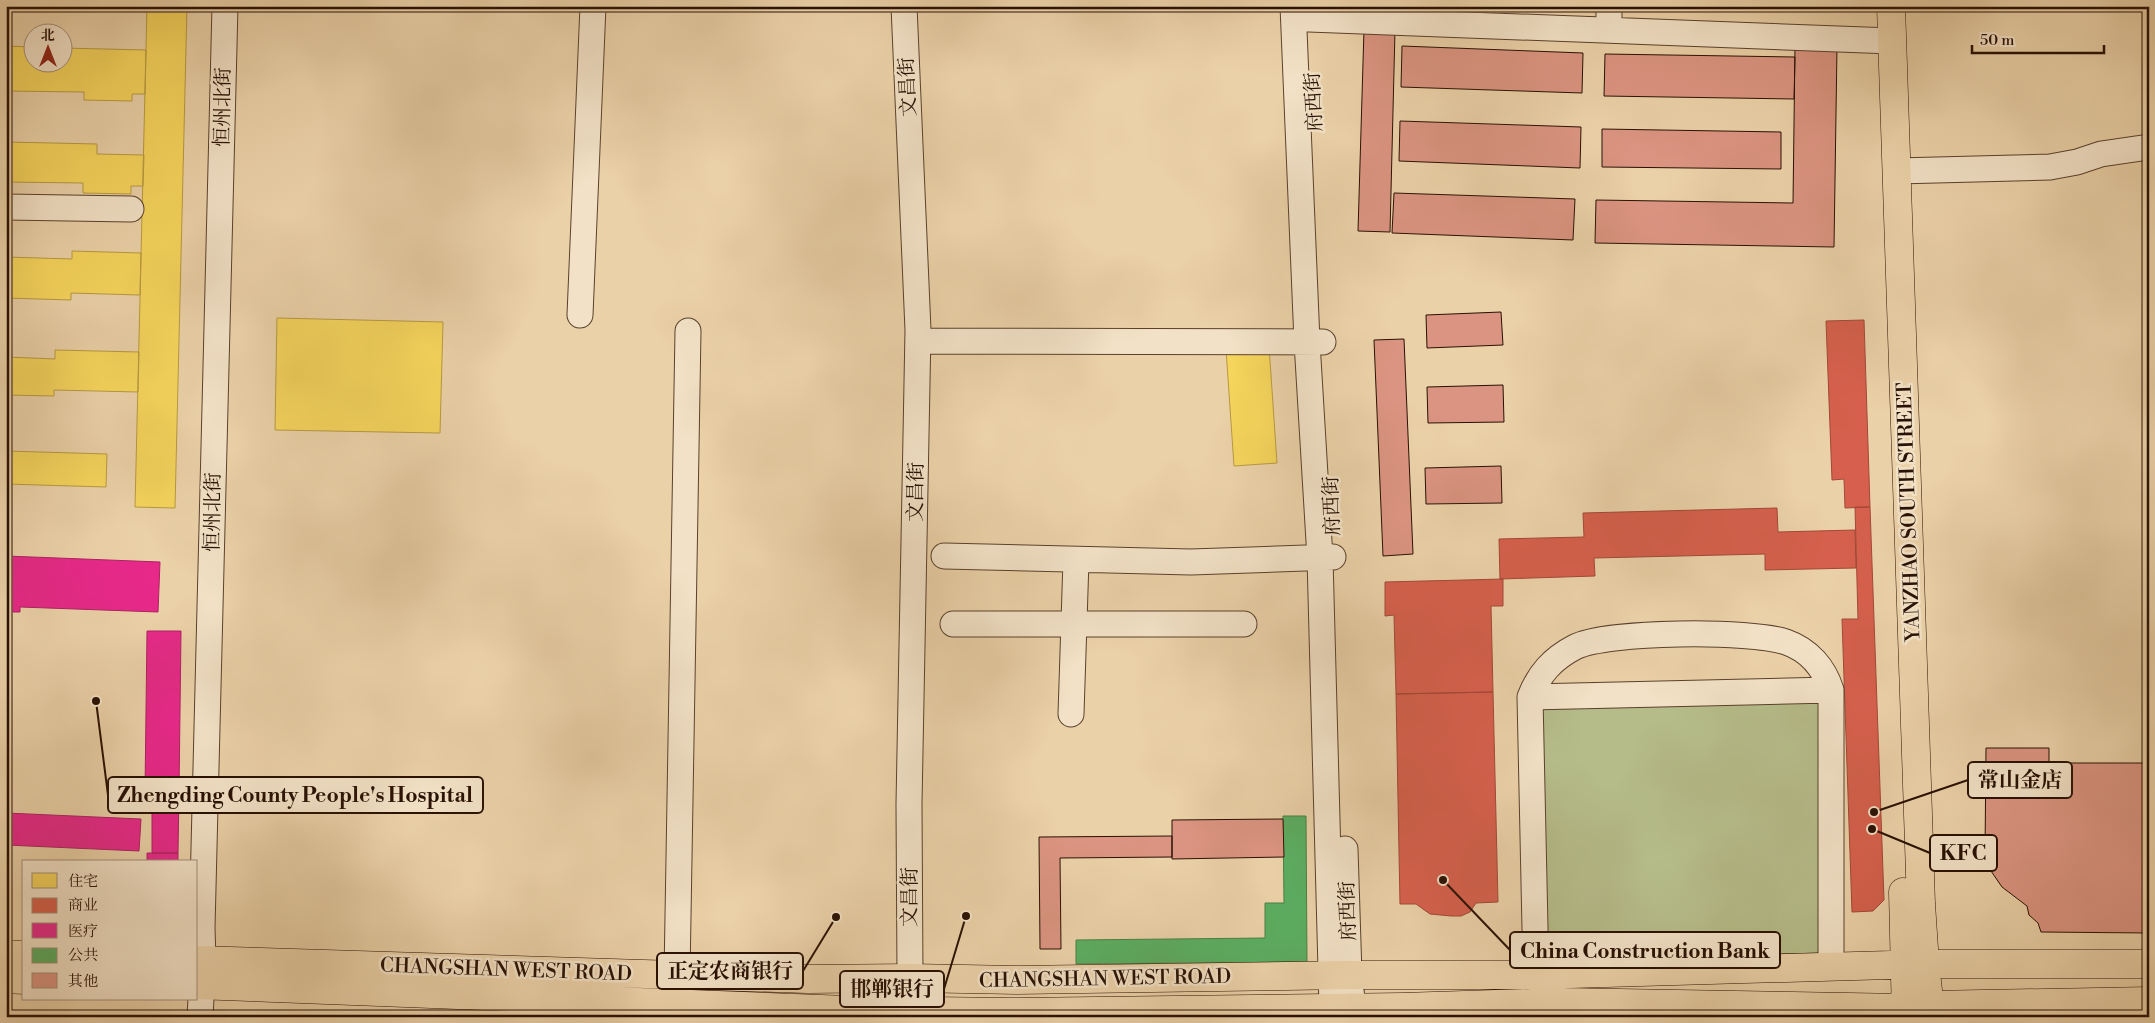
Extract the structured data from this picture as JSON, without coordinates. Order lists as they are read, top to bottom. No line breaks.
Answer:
{"streets":{"main road":["YANZHAO SOUTH STREET","CHANGSHAN WEST ROAD"],"street":["文昌街","府西街","恒州北街"]},"crossings":[["文昌街","CHANGSHAN WEST ROAD"],["府西街","CHANGSHAN WEST ROAD"],["恒州北街","CHANGSHAN WEST ROAD"],["YANZHAO SOUTH STREET","CHANGSHAN WEST ROAD"]],"places":["Zhengding County People's Hospital","常山金店","KFC","China Construction Bank","邯郸银行","正定农商银行"],"legend":["住宅","商业","医疗","公共","其他"],"scale_bar":"50 m","north":"top"}
